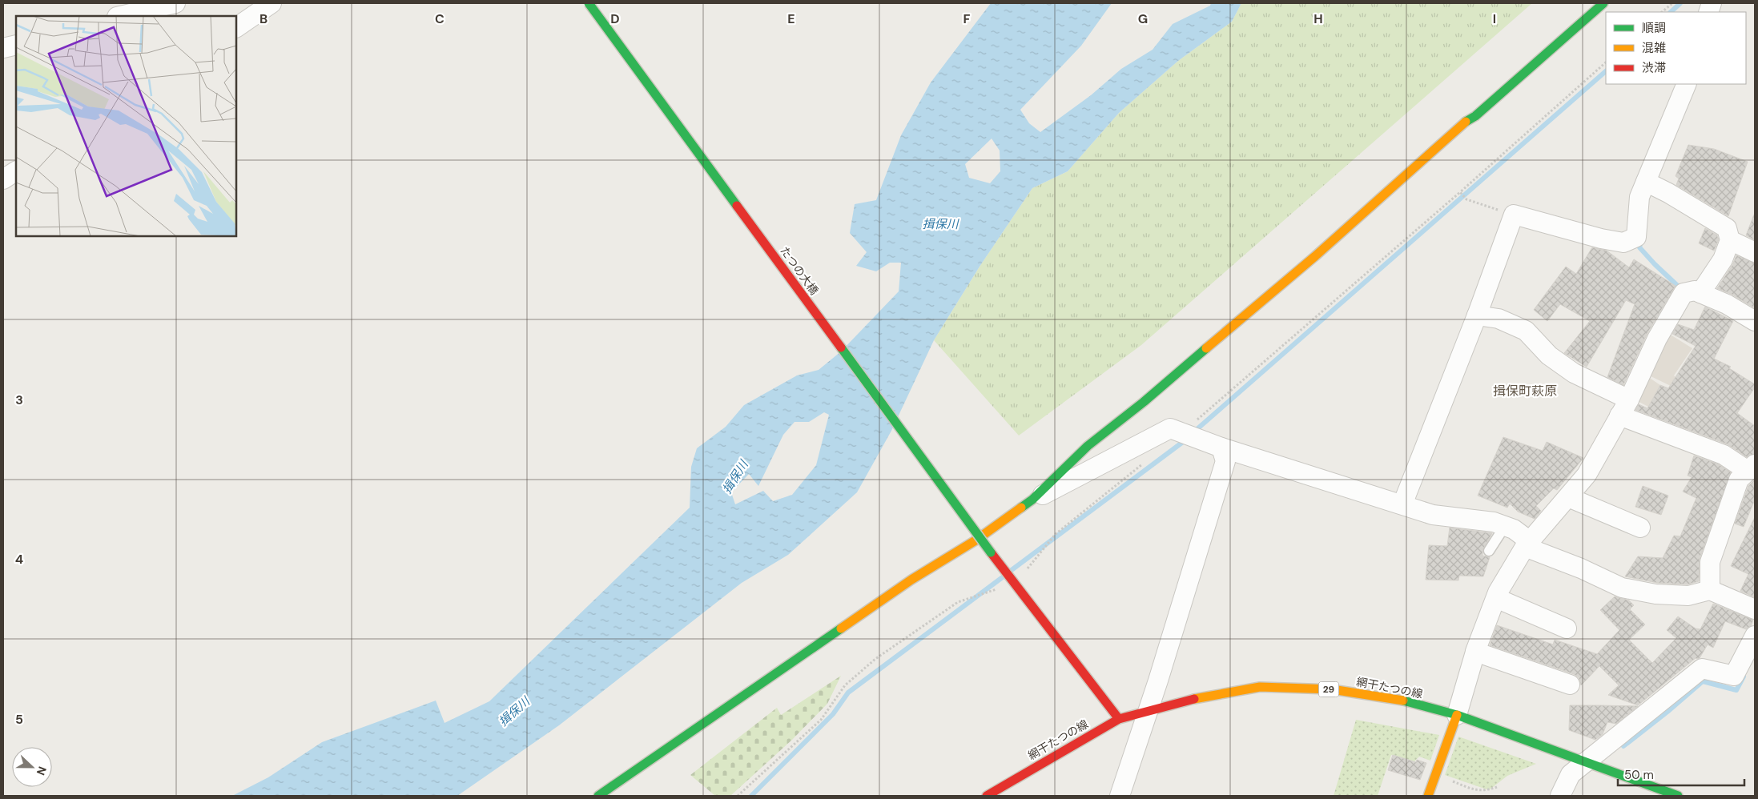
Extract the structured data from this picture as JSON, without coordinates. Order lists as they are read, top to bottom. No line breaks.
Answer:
{"streets":{"street":["たつの大橋","網干たつの線","29"]},"crossings":[["たつの大橋","網干たつの線"]],"districts":["揖保町萩原"],"water":["揖保川"],"legend":["順調","混雑","渋滞"],"scale_bar":"50 m","north":"right","grid":{"columns":["B","C","D","E","F","G","H","I"],"rows":["3","4","5"]}}
